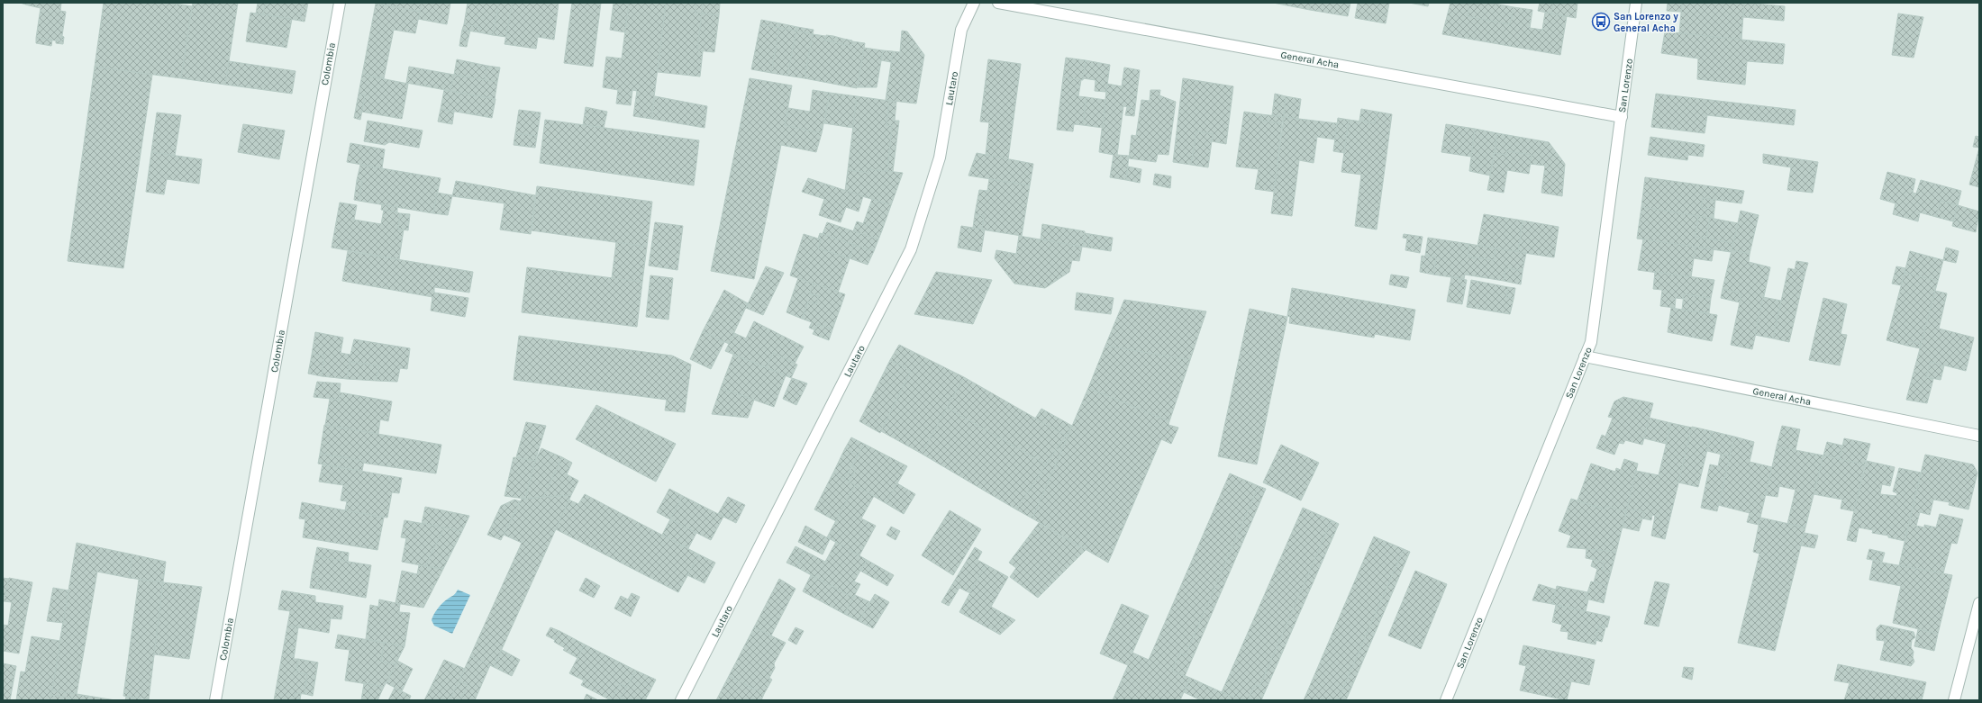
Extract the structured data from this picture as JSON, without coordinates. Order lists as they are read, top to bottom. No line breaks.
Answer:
{"streets":{"street":["General Acha","Colombia","San Lorenzo","Lautaro"]},"crossings":[["General Acha","San Lorenzo"]],"places":{"bus stop":["San Lorenzo y General Acha"]}}
